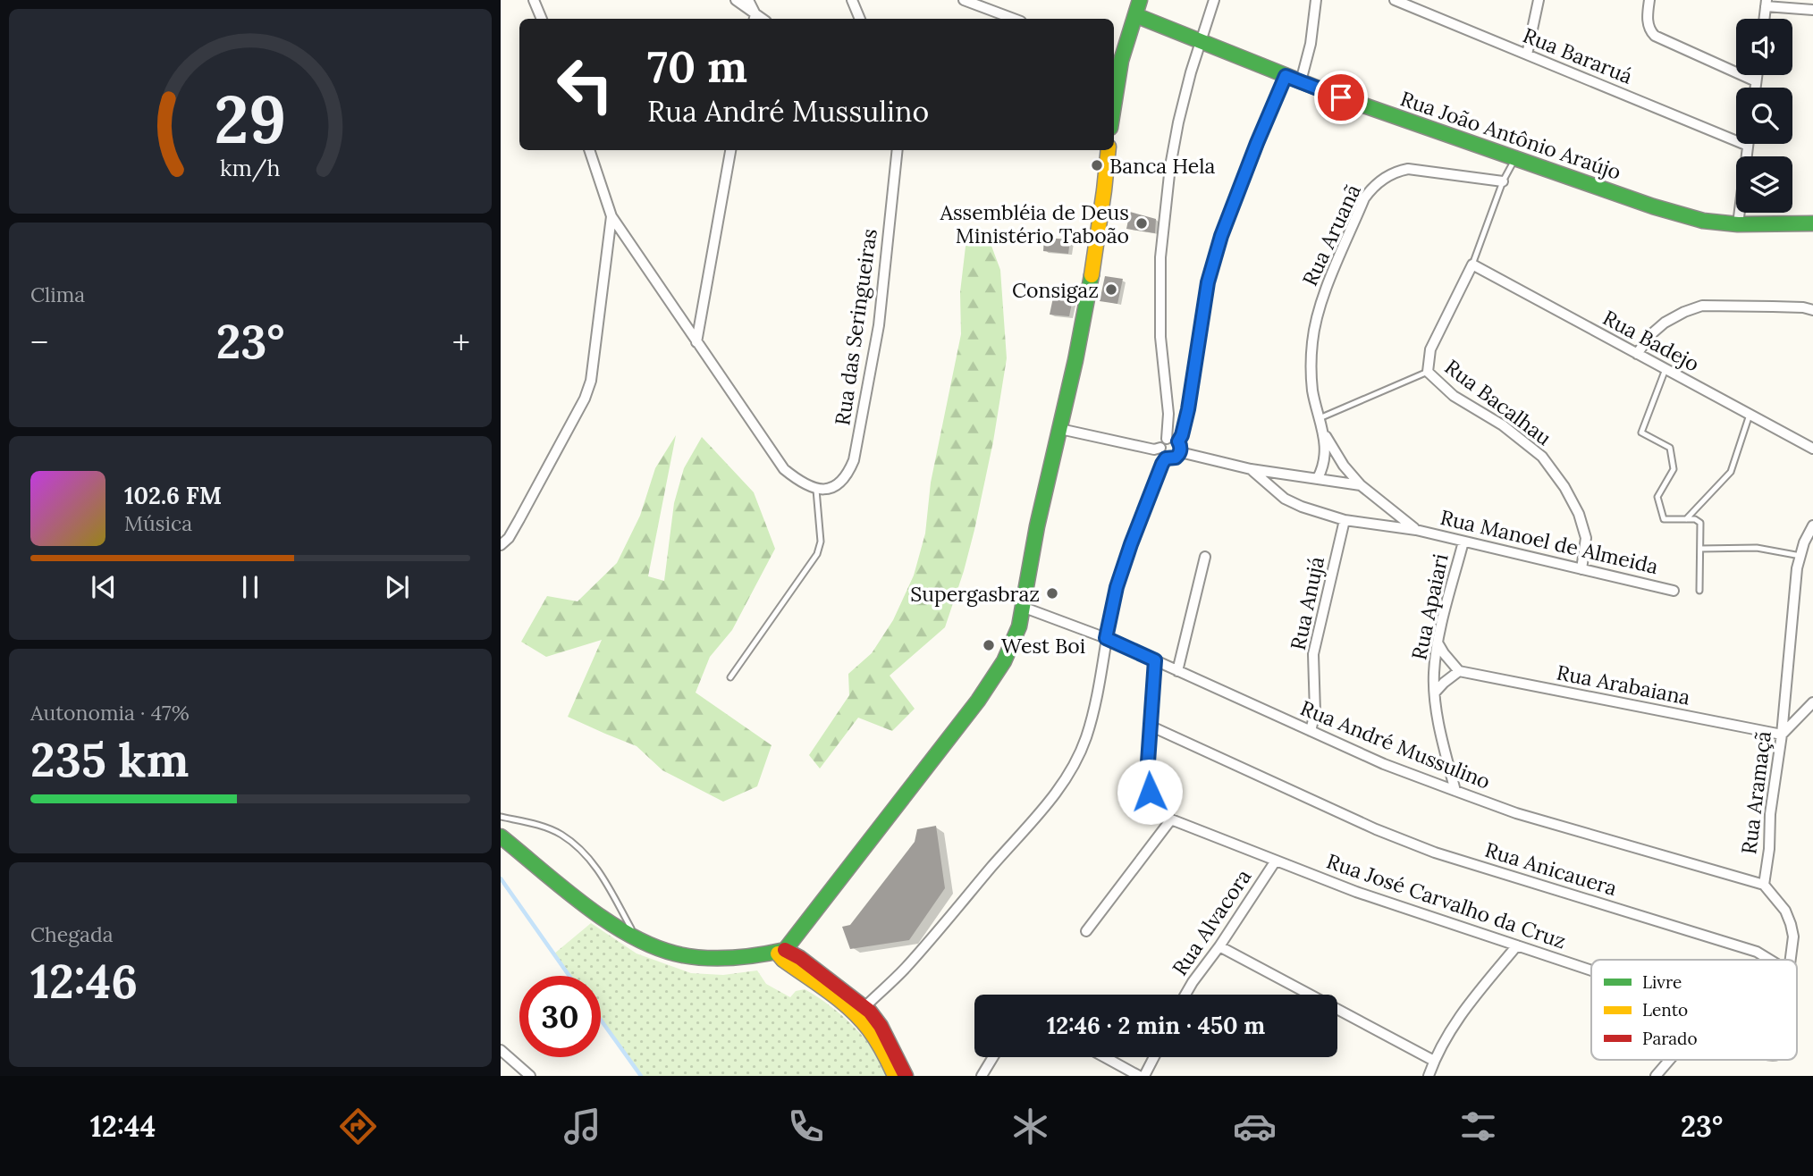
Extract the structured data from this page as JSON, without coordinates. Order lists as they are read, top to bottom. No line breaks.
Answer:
{"streets":{"main road":["Rua João Antônio Araújo"],"street":["Rua Bararuá","Rua Aruanã","Rua das Seringueiras","Rua Badejo","Rua Bacalhau","Rua Manoel de Almeida","Rua Anujá","Rua Apaiari","Rua Arabaiana","Rua André Mussulino","Rua Aramaçã","Rua Anicauera","Rua José Carvalho da Cruz","Rua Alvacora"]},"crossings":[["Rua Aruanã","Rua Manoel de Almeida"],["Rua Badejo","Rua Bacalhau"],["Rua Bacalhau","Rua Manoel de Almeida"],["Rua Manoel de Almeida","Rua Anujá"],["Rua Manoel de Almeida","Rua Apaiari"],["Rua Anujá","Rua André Mussulino"],["Rua Apaiari","Rua André Mussulino"],["Rua Arabaiana","Rua Aramaçã"],["Rua André Mussulino","Rua Aramaçã"],["Rua José Carvalho da Cruz","Rua Alvacora"]],"places":["Banca Hela","Assembléia de Deus Ministério Taboão","Consigaz","Supergasbraz","West Boi"],"legend":["Livre","Lento","Parado"],"page":{"turn":["70 m","Rua André Mussulino"],"tile":["Clima",["Autonomia · 47%","235 km"],["Chegada","12:46"]],"heat":["−","23°","+"],"song":["102.6 FM","Música"],"limit":"30","trip":"12:46 · 2 min · 450 m","tabs":["12:44","23°"],"gauge":["29","km/h"]}}
